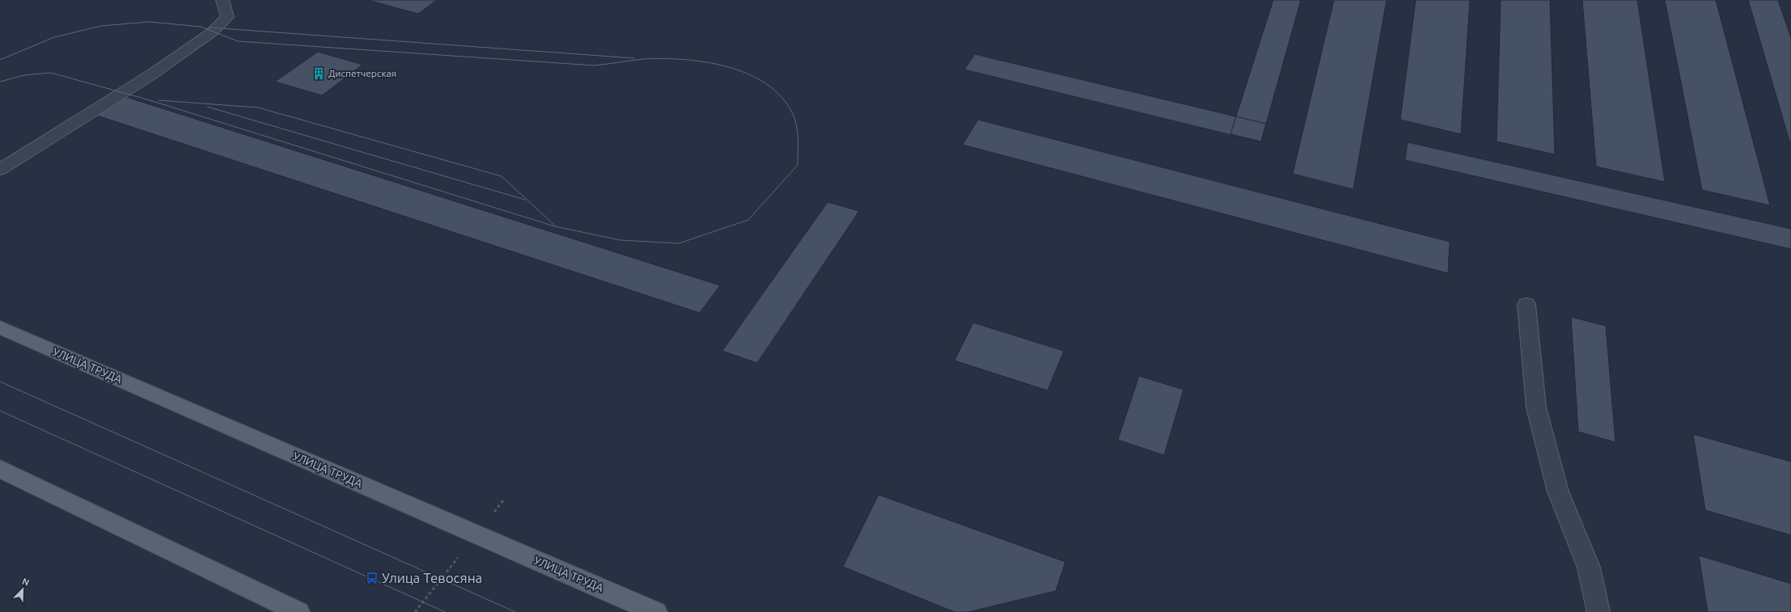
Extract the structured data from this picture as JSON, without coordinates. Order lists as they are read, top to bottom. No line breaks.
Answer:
{"streets":{"main road":["УЛИЦА ТРУДА"]},"places":{"building":["Диспетчерская"],"bus stop":["Улица Тевосяна"]},"north":"top right"}
